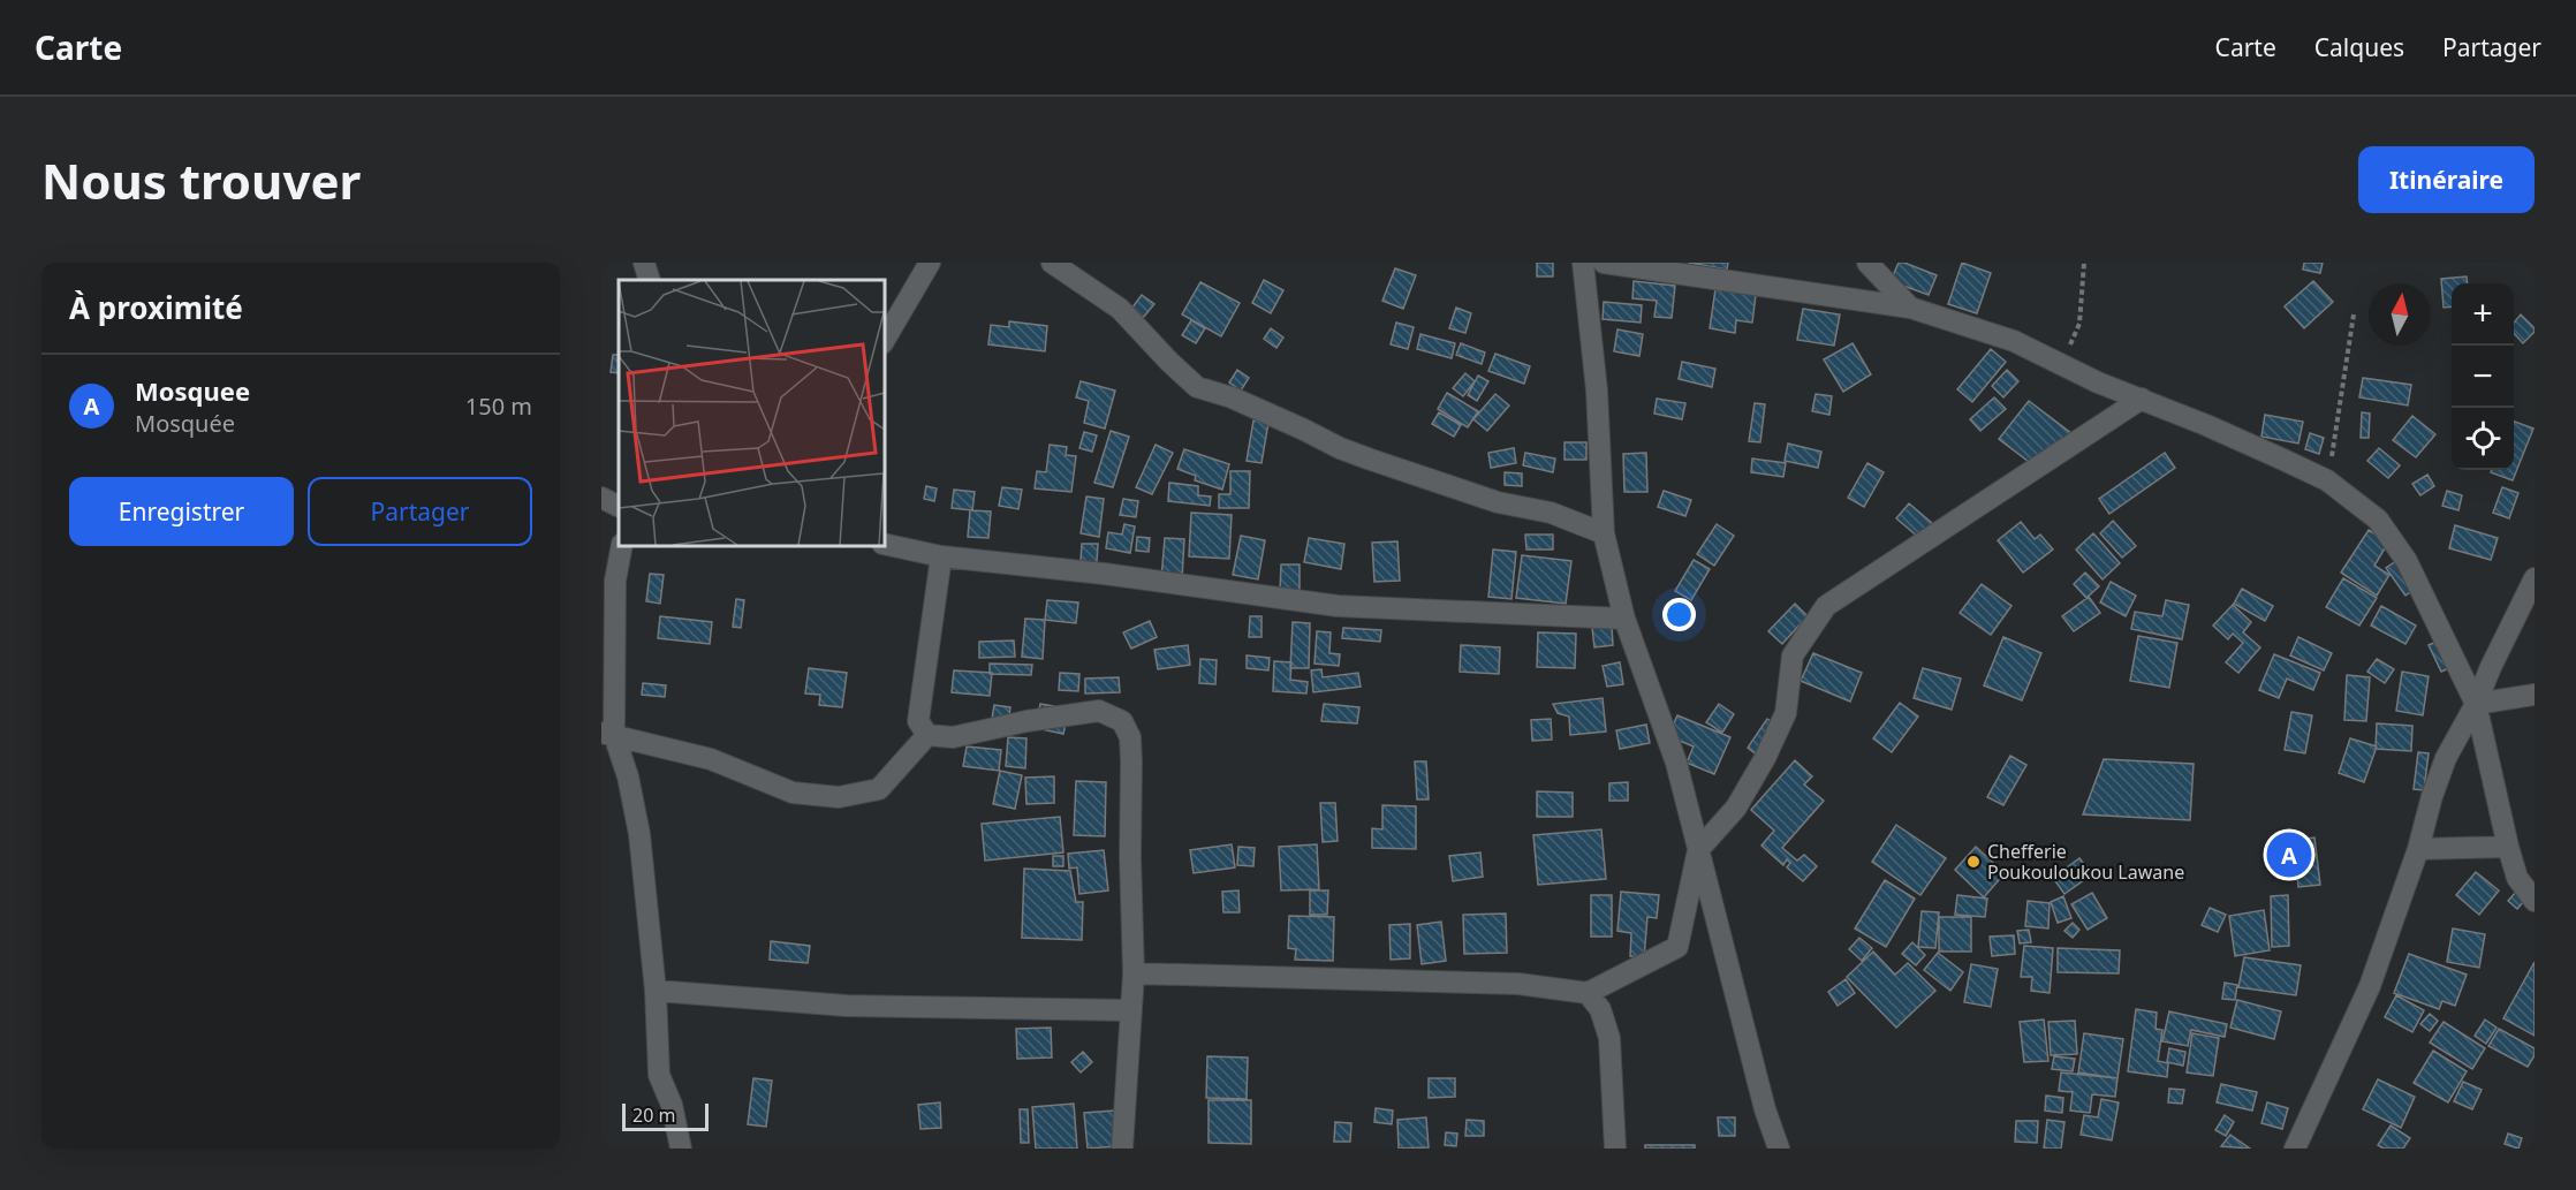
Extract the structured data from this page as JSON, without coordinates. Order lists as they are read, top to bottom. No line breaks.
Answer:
{"places":["Chefferie Poukouloukou Lawane"],"scale_bar":"20 m","north":"top","page":{"header":"Carte","nav":["Carte","Calques","Partager"],"buttons":["Itinéraire",["Enregistrer","Partager"]],"title":"Nous trouver","heading":"À proximité","map_buttons":["+","−"],"list":[{"mark":"A","name":"Mosquee","note":"Mosquée","value":"150 m"}],"pins":"A","scale":"20 m"}}
